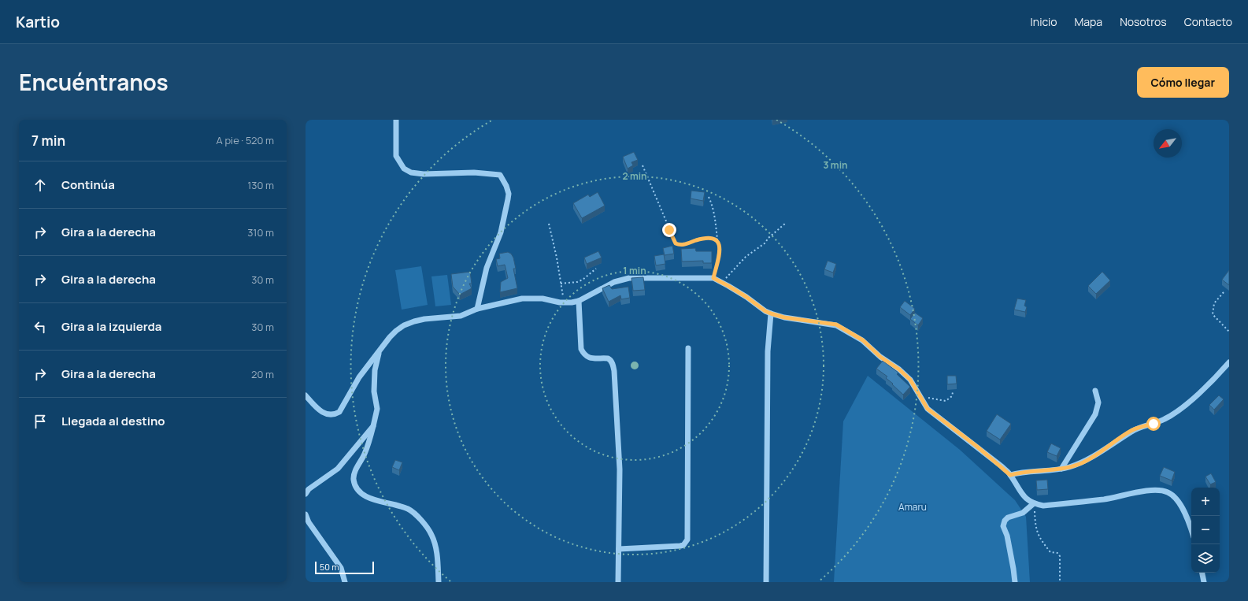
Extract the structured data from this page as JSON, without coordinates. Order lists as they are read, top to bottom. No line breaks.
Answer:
{"parks":["Amaru"],"scale_bar":"50 m","north":"bottom left","page":{"header":"Kartio","nav":["Inicio","Mapa","Nosotros","Contacto"],"title":"Encuéntranos","buttons":"Cómo llegar","heading":["7 min","A pie · 520 m"],"list":[["Continúa","130 m"],["Gira a la derecha","310 m"],["Gira a la derecha","30 m"],["Gira a la izquierda","30 m"],["Gira a la derecha","20 m"],"Llegada al destino"],"map_buttons":["+","−"],"scale":"50 m"},"rings":["3 min","2 min","1 min"]}
